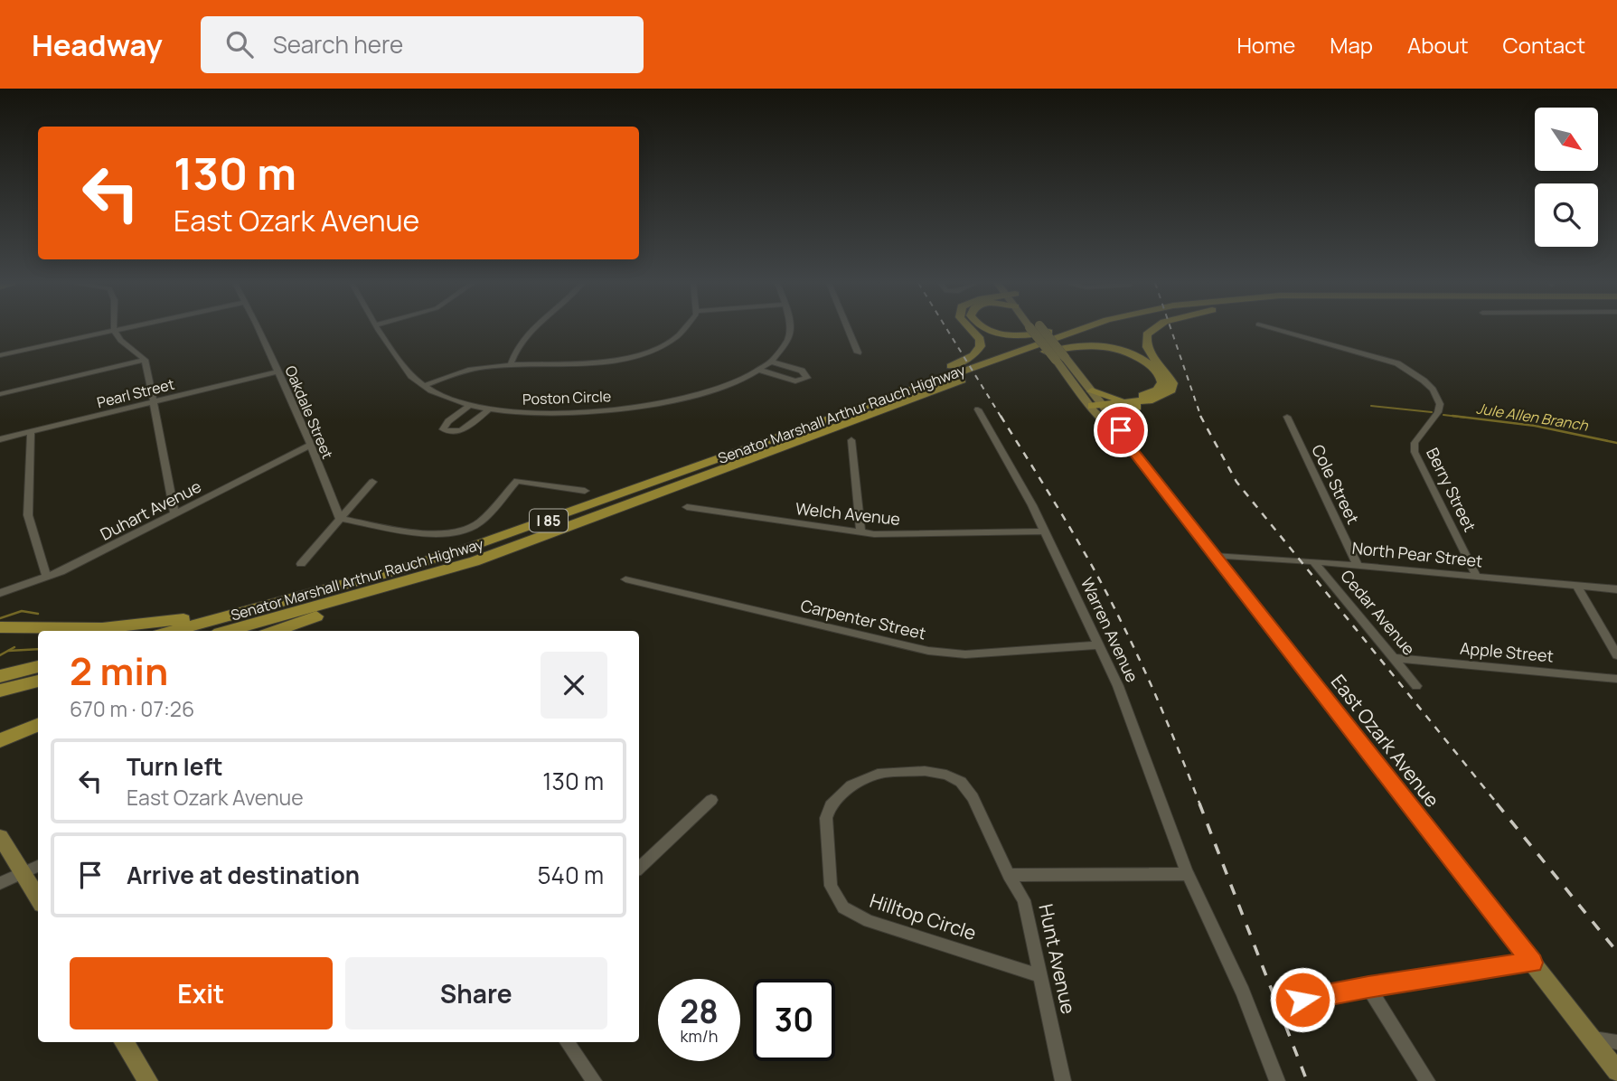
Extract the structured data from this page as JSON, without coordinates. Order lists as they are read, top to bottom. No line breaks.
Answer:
{"streets":{"highway":["Senator Marshall Arthur Rauch Highway","I 85"],"main road":["East Ozark Avenue"],"street":["Pearl Street","Poston Circle","Oakdale Street","Cole Street","Berry Street","Duhart Avenue","Welch Avenue","North Pear Street","Cedar Avenue","Carpenter Street","Warren Avenue","Apple Street","Hilltop Circle","Hunt Avenue"]},"crossings":[["Pearl Street","Oakdale Street"],["Oakdale Street","Duhart Avenue"],["Cole Street","North Pear Street"],["Berry Street","North Pear Street"],["Welch Avenue","Warren Avenue"],["North Pear Street","Cedar Avenue"],["North Pear Street","East Ozark Avenue"],["Cedar Avenue","Apple Street"],["Carpenter Street","Warren Avenue"],["Hilltop Circle","Hunt Avenue"]],"water":["Jule Allen Branch"],"north":"bottom right","page":{"header":"Headway","search":"Search here","nav":["Home","Map","About","Contact"],"turn":["130 m","East Ozark Avenue"],"heading":["2 min","670 m · 07:26"],"list":[{"name":"Turn left","note":"East Ozark Avenue","value":"130 m"},{"name":"Arrive at destination","value":"540 m"}],"buttons":["Exit","Share"],"speed":"28 km/h","limit":"30"}}
